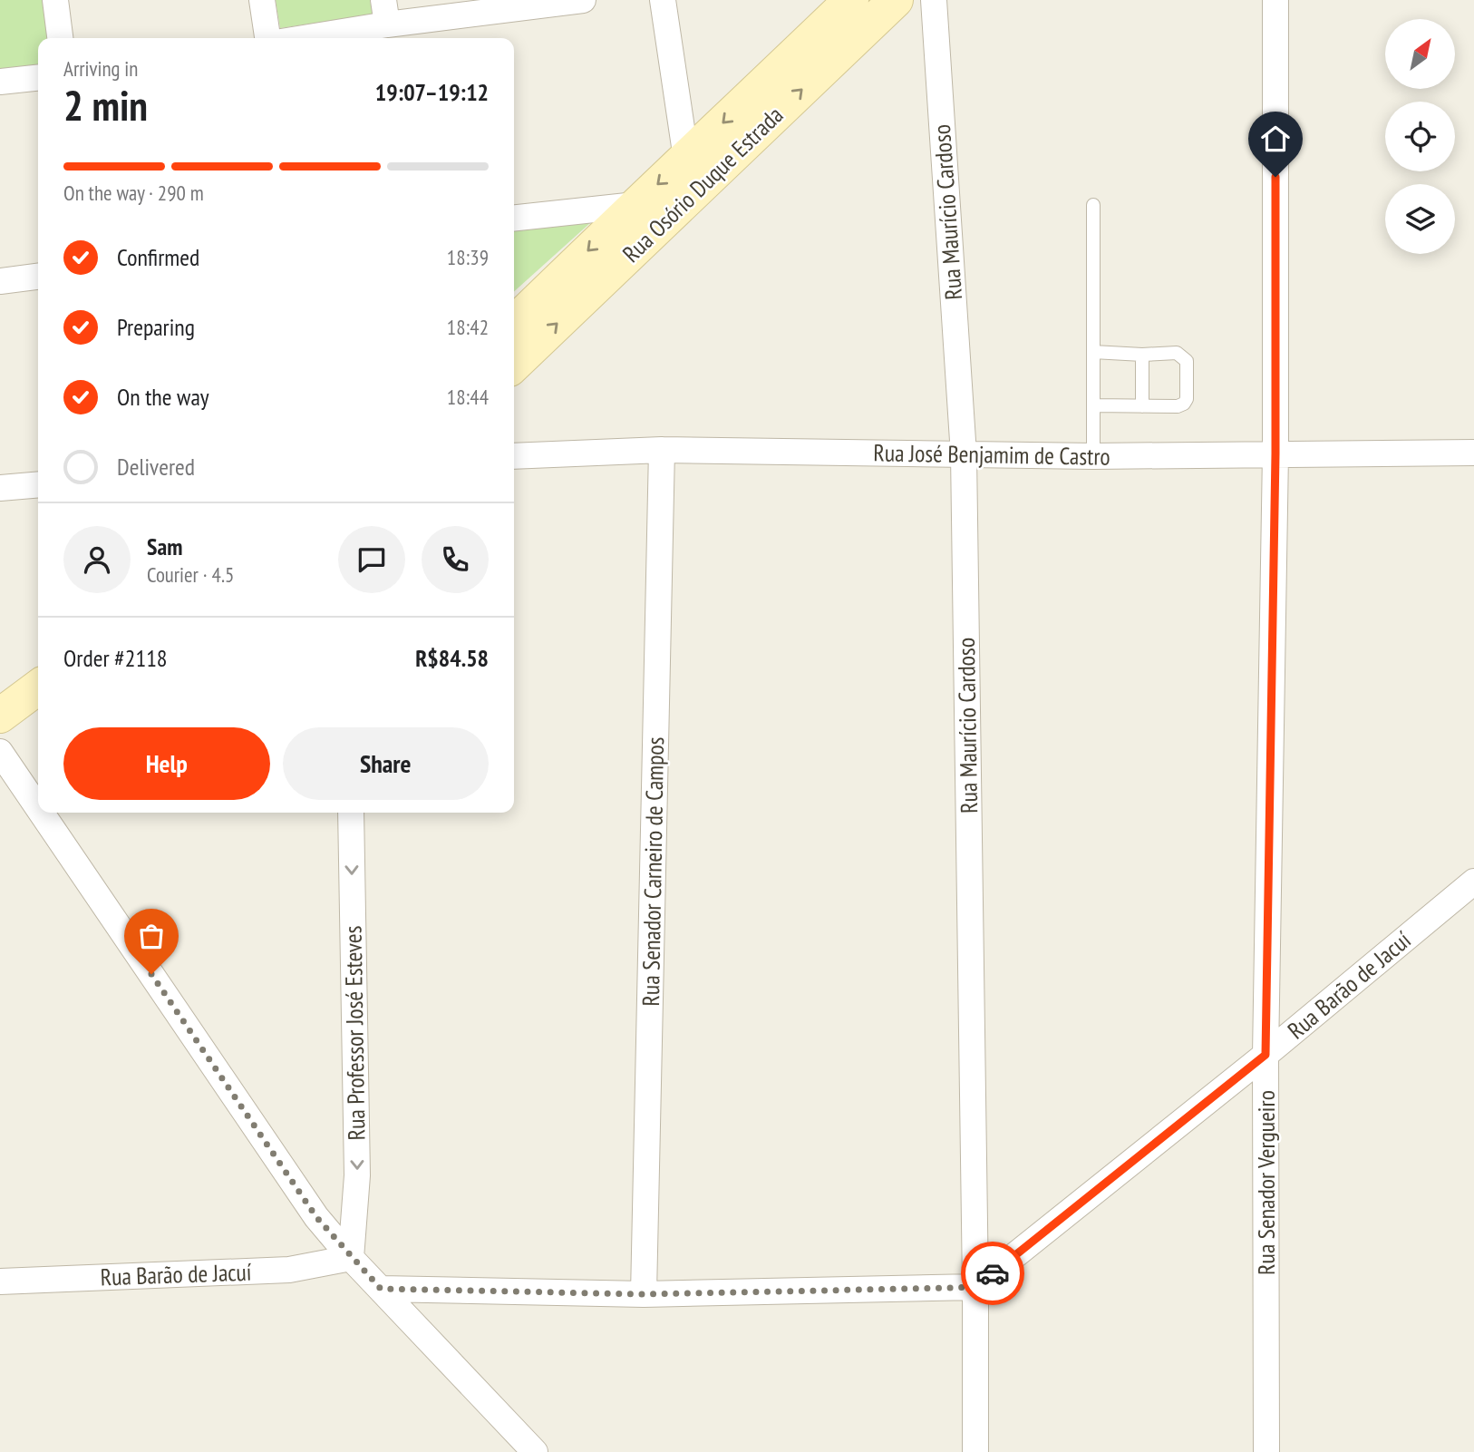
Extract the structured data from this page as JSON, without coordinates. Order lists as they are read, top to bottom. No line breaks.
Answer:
{"streets":{"street":["Rua Osório Duque Estrada","Rua Maurício Cardoso","Rua José Benjamim de Castro","Rua Senador Carneiro de Campos","Rua Barão de Jacuí","Rua Professor José Esteves","Rua Senador Vergueiro"]},"crossings":[["Rua Maurício Cardoso","Rua José Benjamim de Castro"],["Rua Maurício Cardoso","Rua Barão de Jacuí"],["Rua José Benjamim de Castro","Rua Senador Carneiro de Campos"],["Rua José Benjamim de Castro","Rua Senador Vergueiro"],["Rua Barão de Jacuí","Rua Professor José Esteves"],["Rua Barão de Jacuí","Rua Senador Vergueiro"]],"one_way":["Rua Professor José Esteves"],"north":"top right","page":{"heading":["2 min","Arriving in","19:07–19:12"],"panel":["Sam","Courier · 4.5","Order #2118","R$84.58"],"bar":"On the way · 290 m","list":[["Confirmed","18:39"],["Preparing","18:42"],["On the way","18:44"],"Delivered"],"buttons":["Help","Share"]}}
